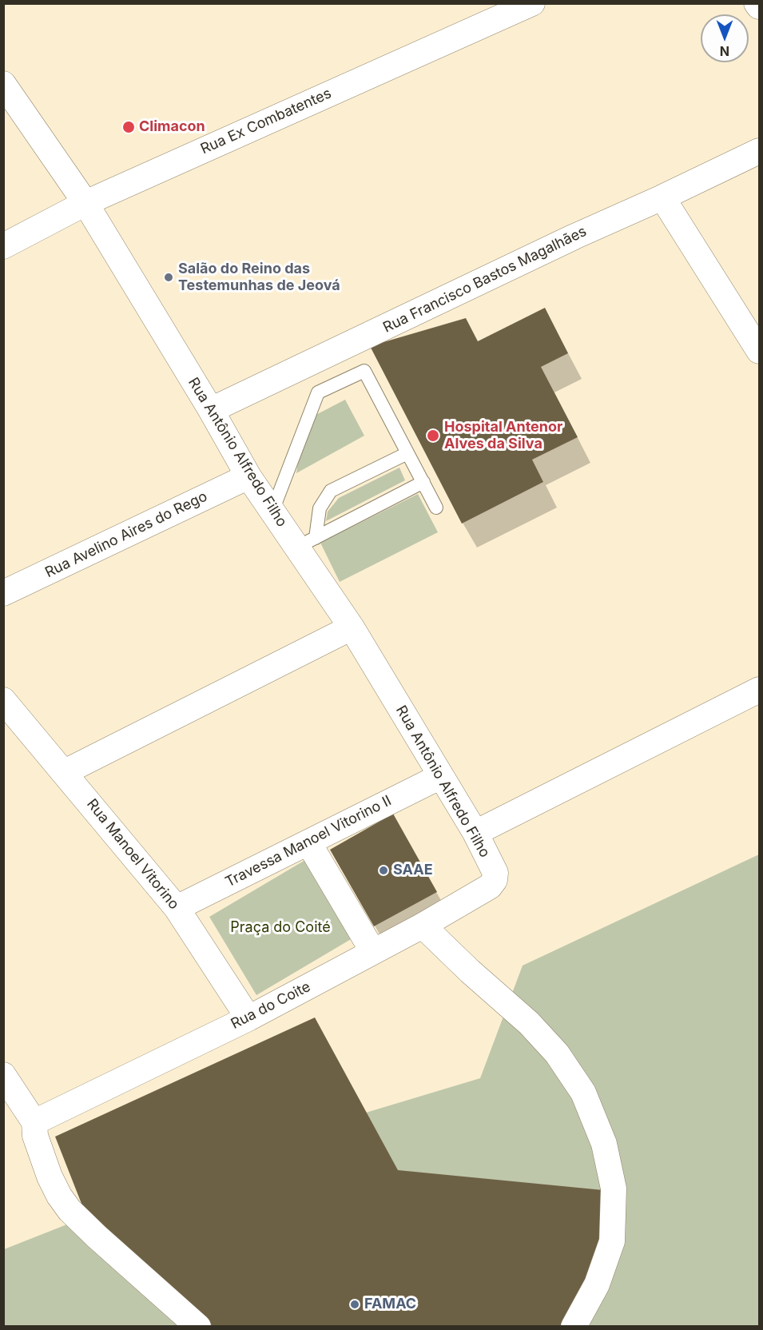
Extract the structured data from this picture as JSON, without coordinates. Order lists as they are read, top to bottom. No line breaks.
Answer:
{"streets":{"street":["Rua Ex Combatentes","Rua Francisco Bastos Magalhães","Rua Antônio Alfredo Filho","Rua Avelino Aires do Rego","Travessa Manoel Vitorino II","Rua Manoel Vitorino","Rua do Coite"]},"crossings":[["Rua Ex Combatentes","Rua Antônio Alfredo Filho"],["Rua Francisco Bastos Magalhães","Rua Antônio Alfredo Filho"],["Rua Antônio Alfredo Filho","Rua Avelino Aires do Rego"],["Rua Antônio Alfredo Filho","Travessa Manoel Vitorino II"],["Rua Antônio Alfredo Filho","Rua do Coite"],["Travessa Manoel Vitorino II","Rua Manoel Vitorino"],["Rua Manoel Vitorino","Rua do Coite"]],"parks":["Praça do Coité"],"places":["Climacon","Salão do Reino das Testemunhas de Jeová","Hospital Antenor Alves da Silva","SAAE","FAMAC"],"north":"bottom"}
